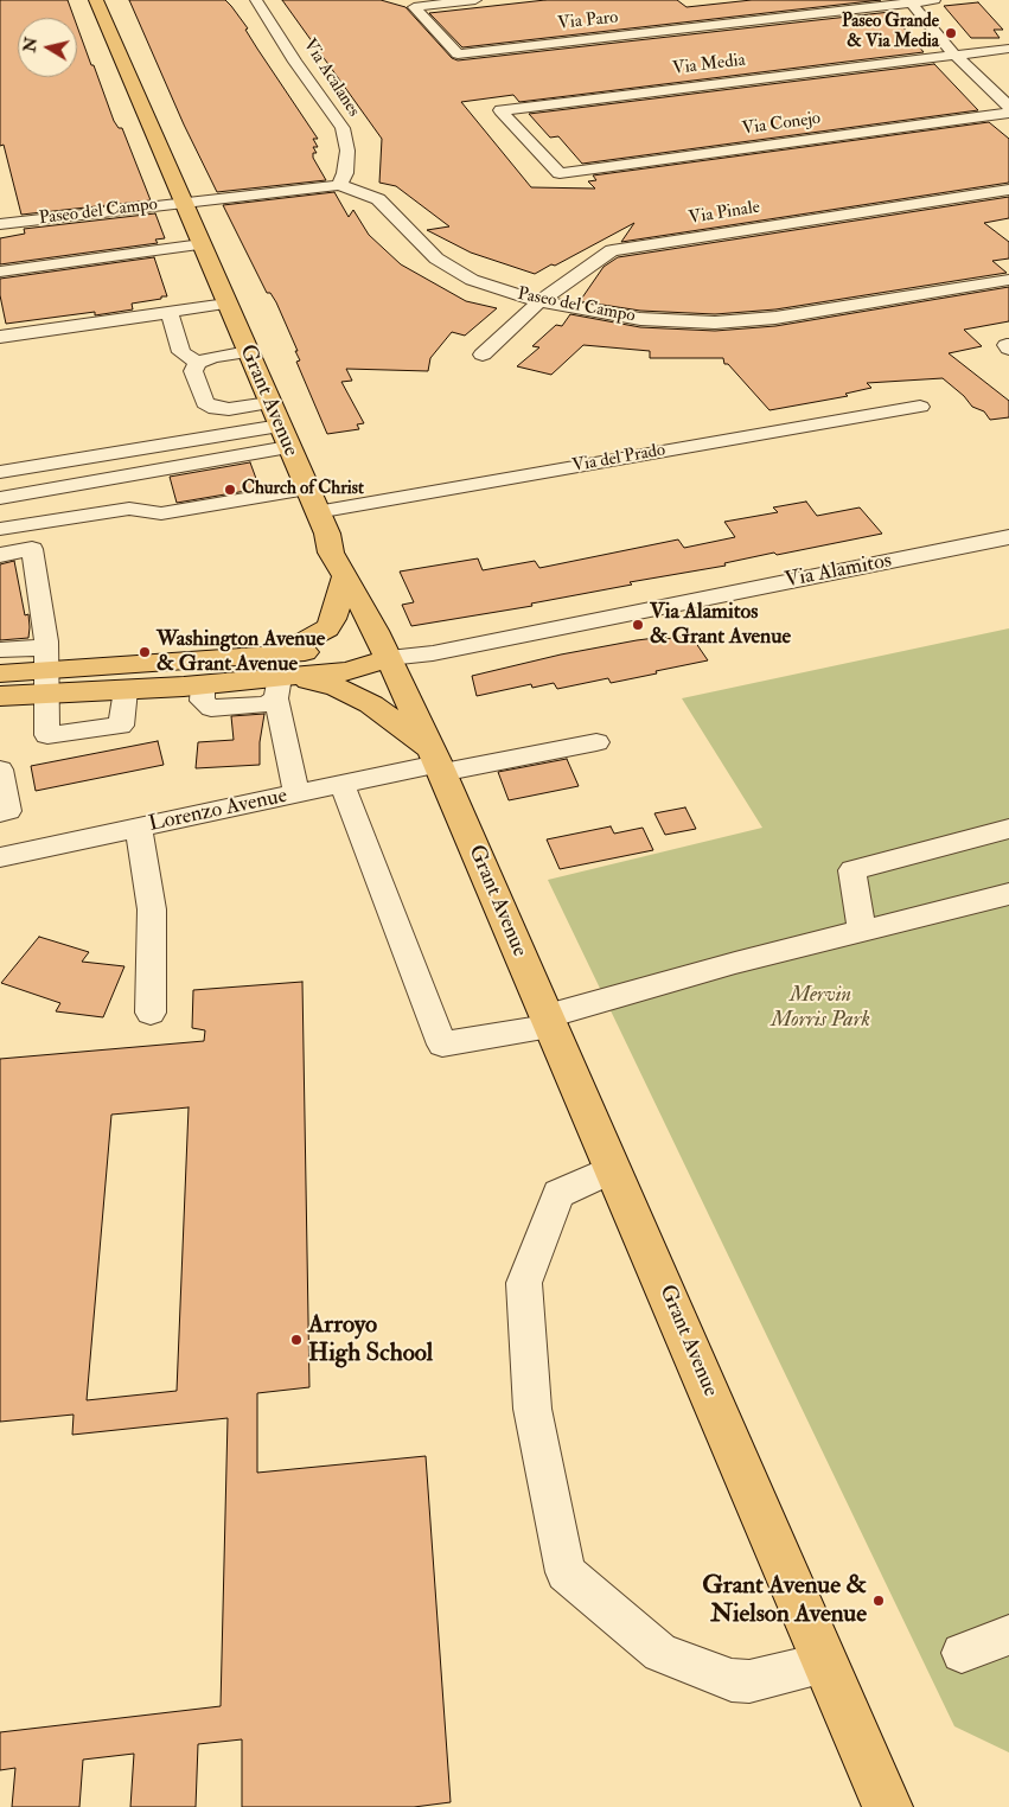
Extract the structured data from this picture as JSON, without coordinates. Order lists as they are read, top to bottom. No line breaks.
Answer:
{"streets":{"main road":["Grant Avenue"],"street":["Via Paro","Via Media","Via Acalanes","Via Conejo","Paseo del Campo","Via Pinale","Via del Prado","Via Alamitos","Lorenzo Avenue"]},"crossings":[["Via Media","Via Conejo"],["Via Acalanes","Paseo del Campo"],["Paseo del Campo","Via Pinale"],["Paseo del Campo","Grant Avenue"],["Grant Avenue","Via del Prado"],["Grant Avenue","Via Alamitos"],["Grant Avenue","Lorenzo Avenue"]],"parks":["Mervin Morris Park"],"places":["Paseo Grande & Via Media","Church of Christ","Via Alamitos & Grant Avenue","Washington Avenue & Grant Avenue","Arroyo High School","Grant Avenue & Nielson Avenue"],"north":"left"}
